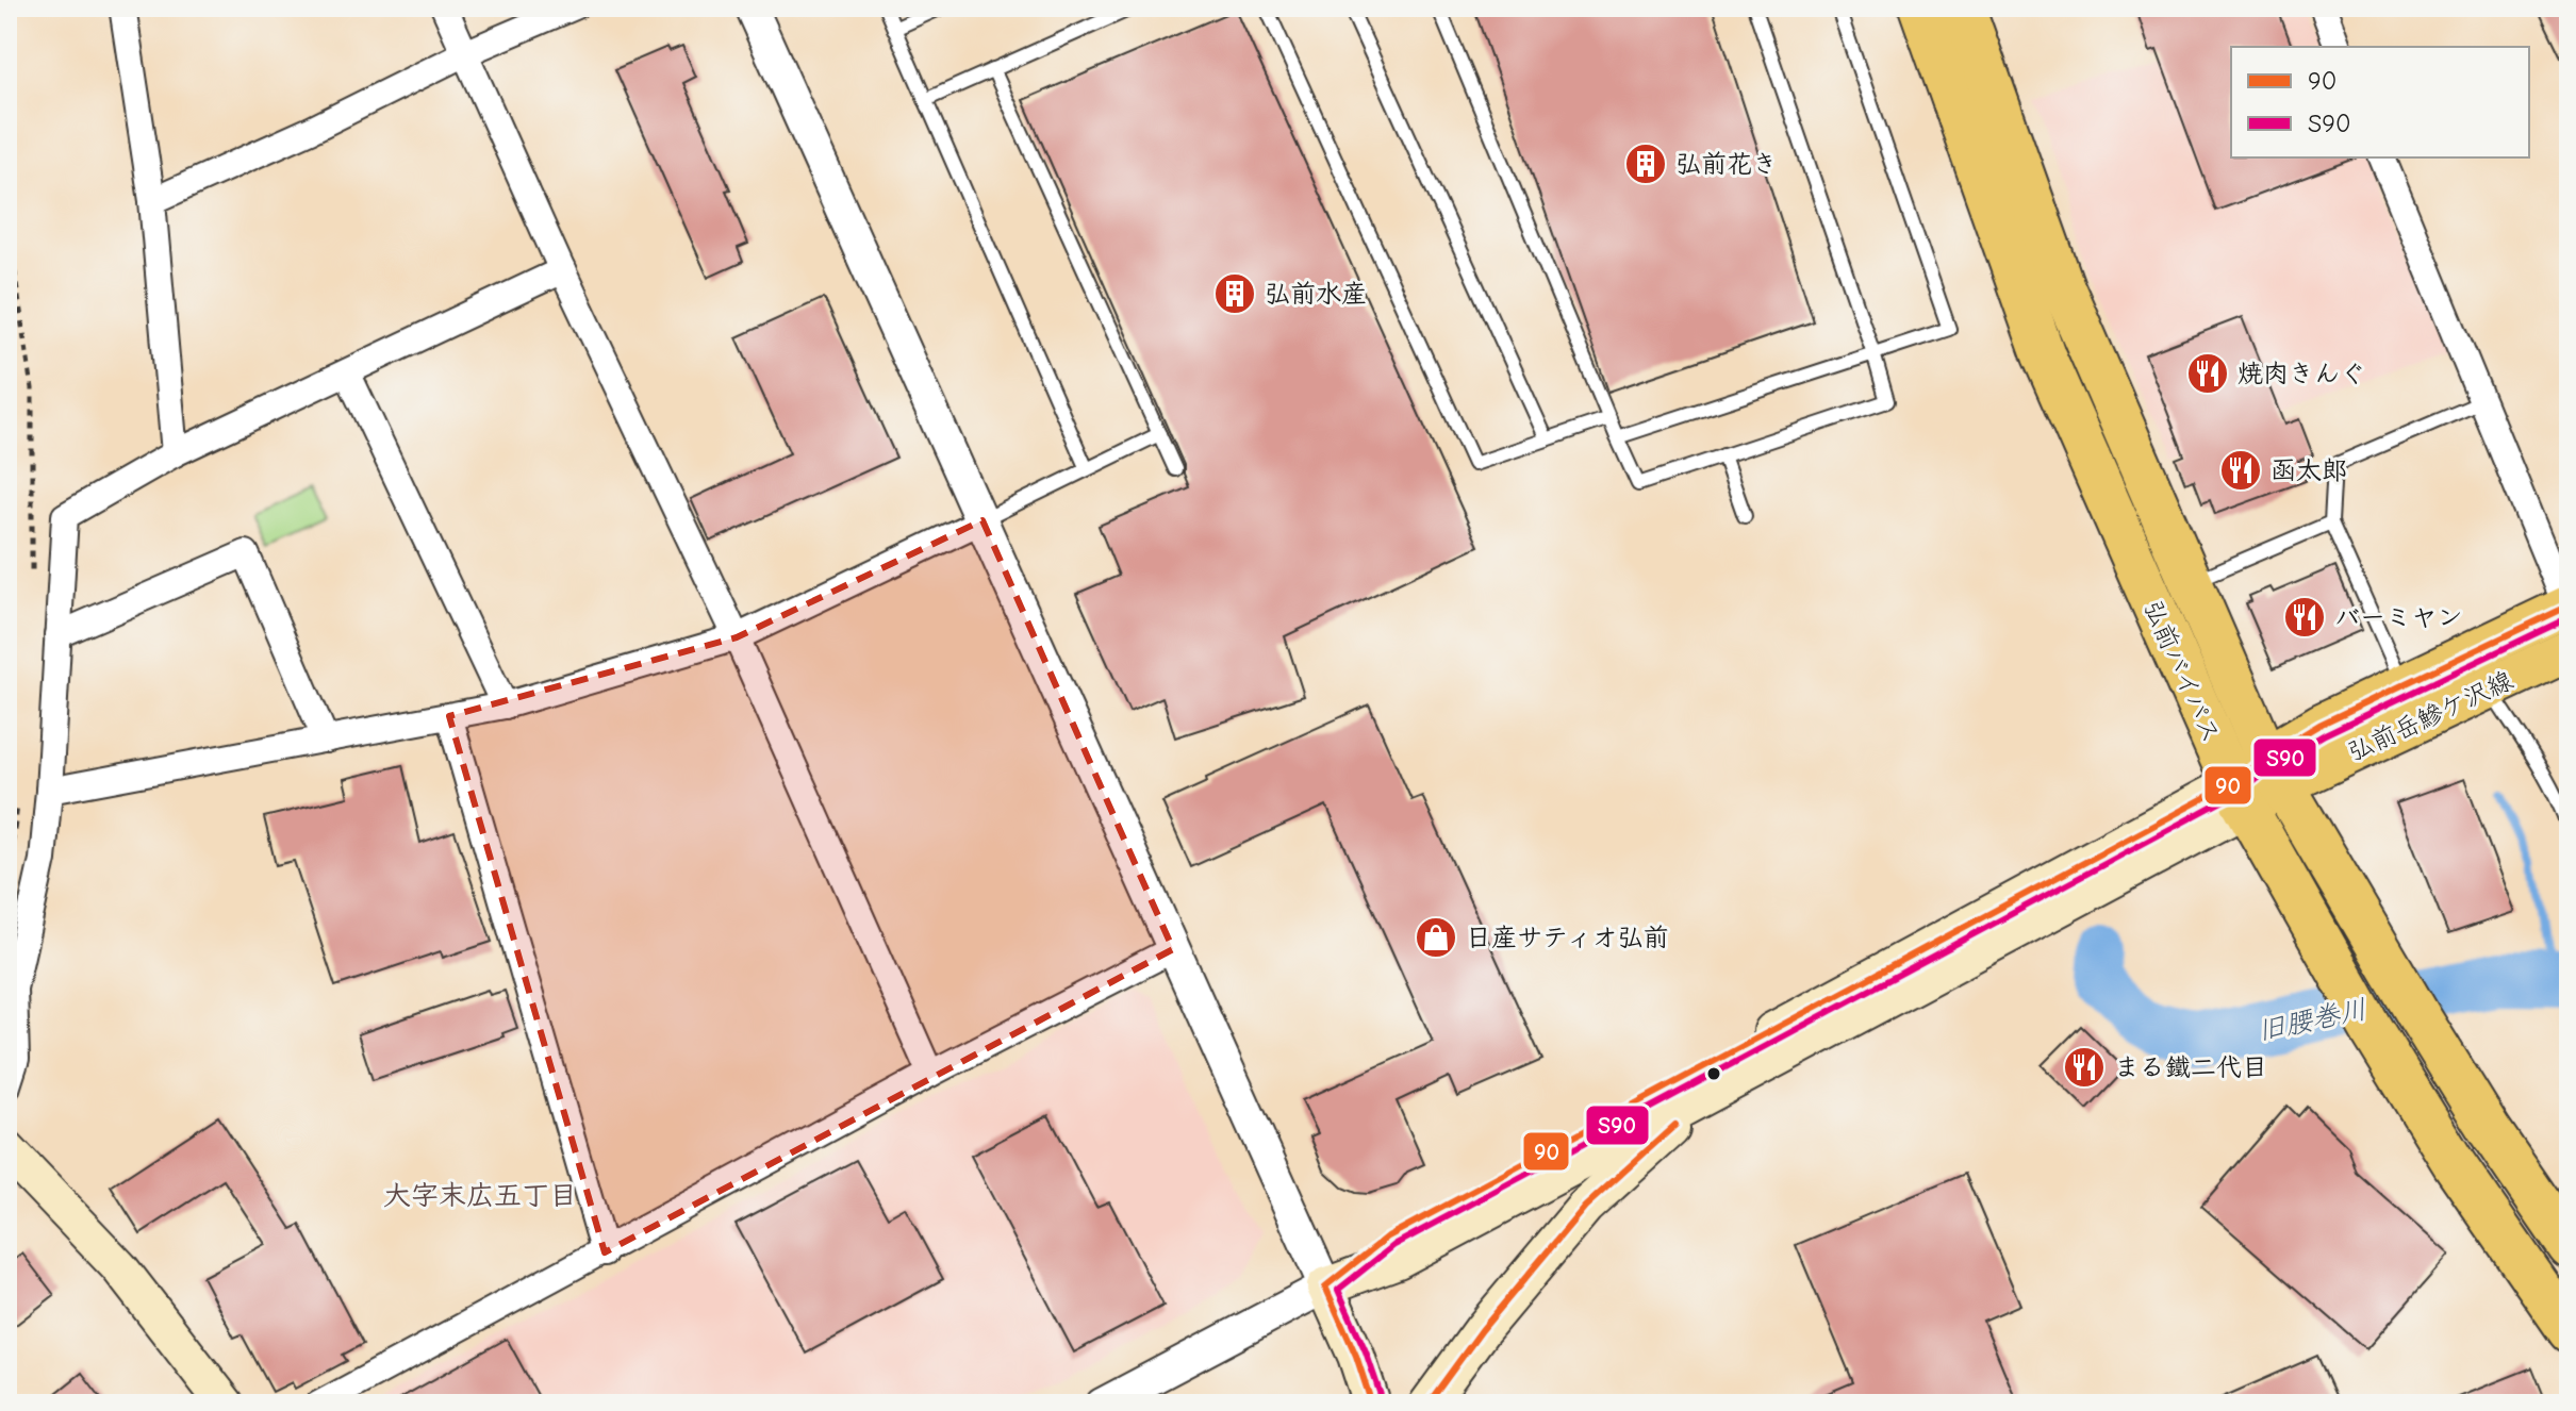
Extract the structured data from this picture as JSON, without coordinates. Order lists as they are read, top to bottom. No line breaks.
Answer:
{"streets":{"highway":["弘前バイパス"],"main road":["弘前岳鰺ケ沢線"]},"crossings":[["弘前バイパス","弘前岳鰺ケ沢線"]],"districts":["大字末広五丁目"],"water":["旧腰巻川"],"places":{"building":["弘前花き","弘前水産"],"restaurant":["焼肉きんぐ","函太郎","バーミヤン","まる鐵二代目"],"shop":["日産サティオ弘前"]},"lines":["transit line 90","transit line S90"],"legend":["90","S90"]}
